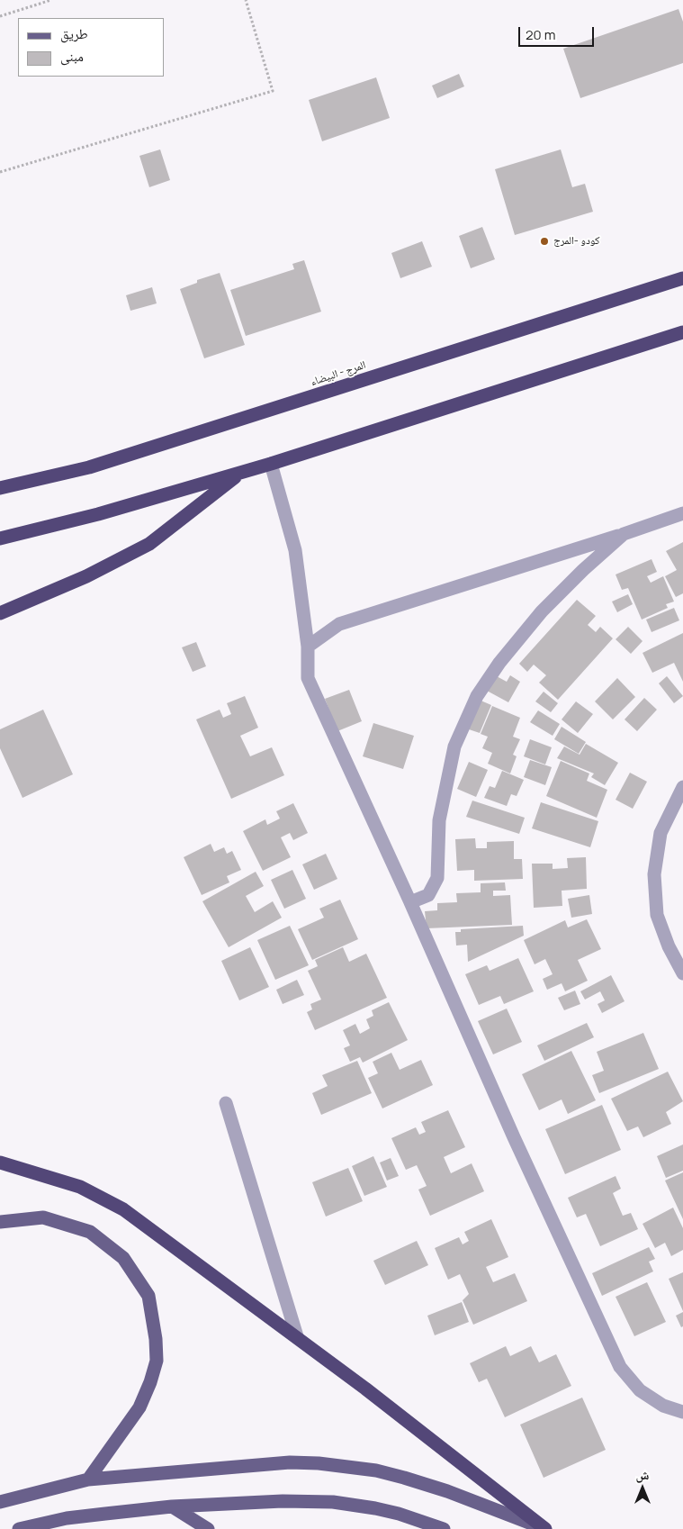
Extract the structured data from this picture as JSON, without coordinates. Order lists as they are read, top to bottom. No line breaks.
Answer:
{"streets":{"highway":["المرج - البيضاء"]},"places":["كودو -المرج"],"legend":["طريق","مبنى"],"scale_bar":"20 m","north":"top"}
